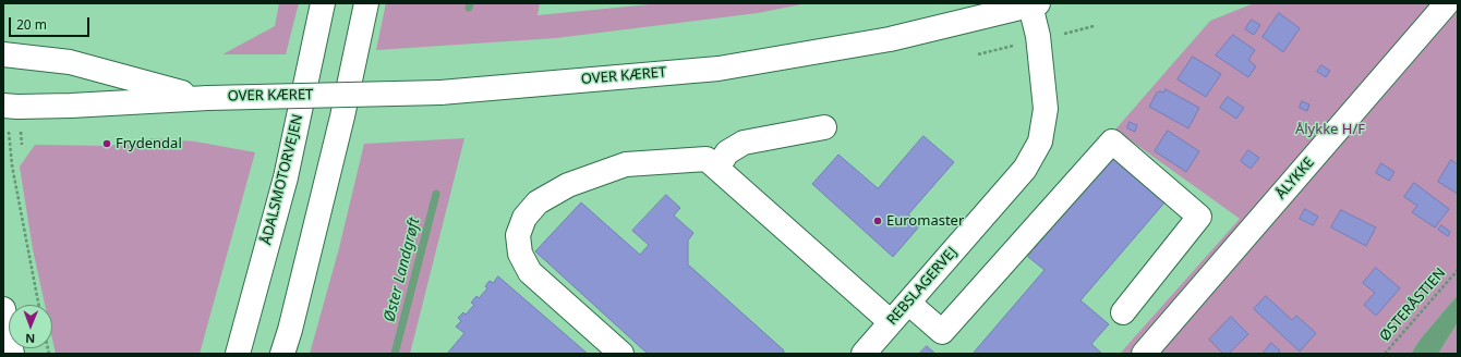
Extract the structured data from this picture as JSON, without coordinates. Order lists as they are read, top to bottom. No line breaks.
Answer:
{"streets":{"main road":["OVER KÆRET","ÅLYKKE","ÅDALSMOTORVEJEN","REBSLAGERVEJ"],"path":["ØSTERÅSTIEN"]},"crossings":[["OVER KÆRET","REBSLAGERVEJ"]],"water":["Øster Landgrøft"],"parks":["Ålykke H/F"],"places":["Frydendal","Euromaster"],"scale_bar":"20 m","north":"bottom"}
